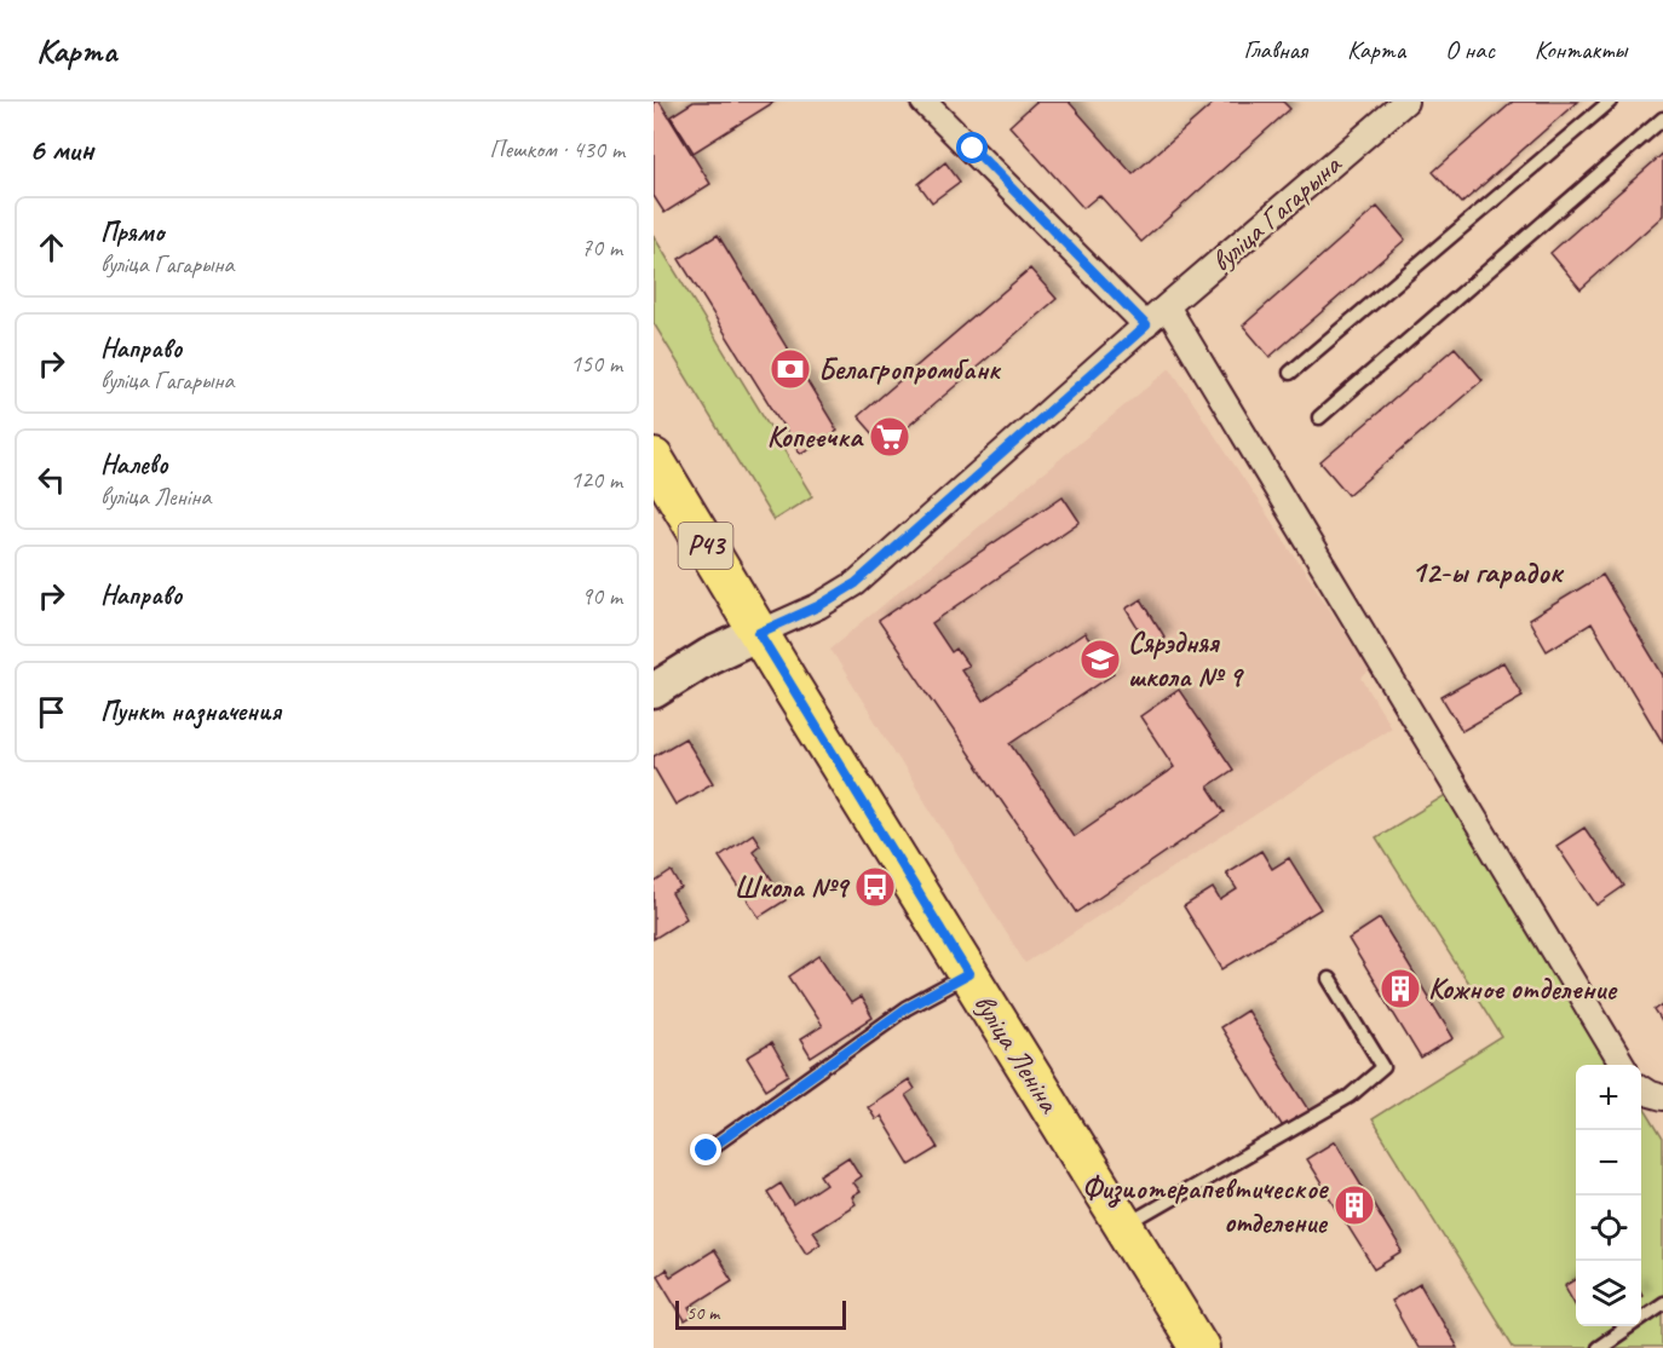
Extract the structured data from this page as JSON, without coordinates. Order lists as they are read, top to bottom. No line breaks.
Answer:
{"streets":{"main road":["вуліца Гагарына","Р43","вуліца Леніна"]},"crossings":[["вуліца Гагарына","вуліца Леніна"]],"districts":["12-ы гарадок"],"places":{"bank":["Белагропромбанк"],"supermarket":["Копеечка"],"school or university":["Сярэдняя школа № 9"],"bus stop":["Школа №9"],"building":["Кожное отделение","Физиотерапевтическое отделение"]},"scale_bar":"50 m","page":{"header":"Карта","nav":["Главная","Карта","О нас","Контакты"],"heading":["6 мин","Пешком · 430 m"],"list":[["Прямо","вуліца Гагарына","70 m"],["Направо","вуліца Гагарына","150 m"],["Налево","вуліца Леніна","120 m"],["Направо","90 m"],"Пункт назначения"],"map_buttons":["+","−"],"scale":"50 m"}}
